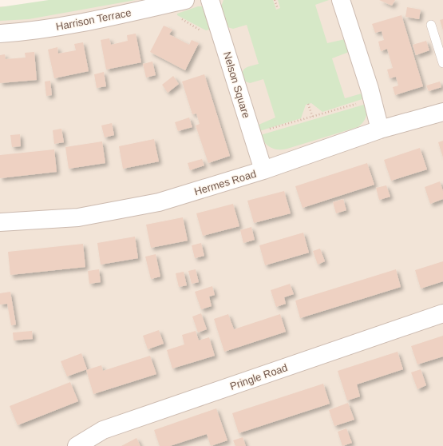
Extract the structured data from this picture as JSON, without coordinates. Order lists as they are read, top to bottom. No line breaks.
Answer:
{"streets":{"street":["Harrison Terrace","Nelson Square","Hermes Road","Pringle Road"]},"crossings":[["Nelson Square","Hermes Road"]]}
